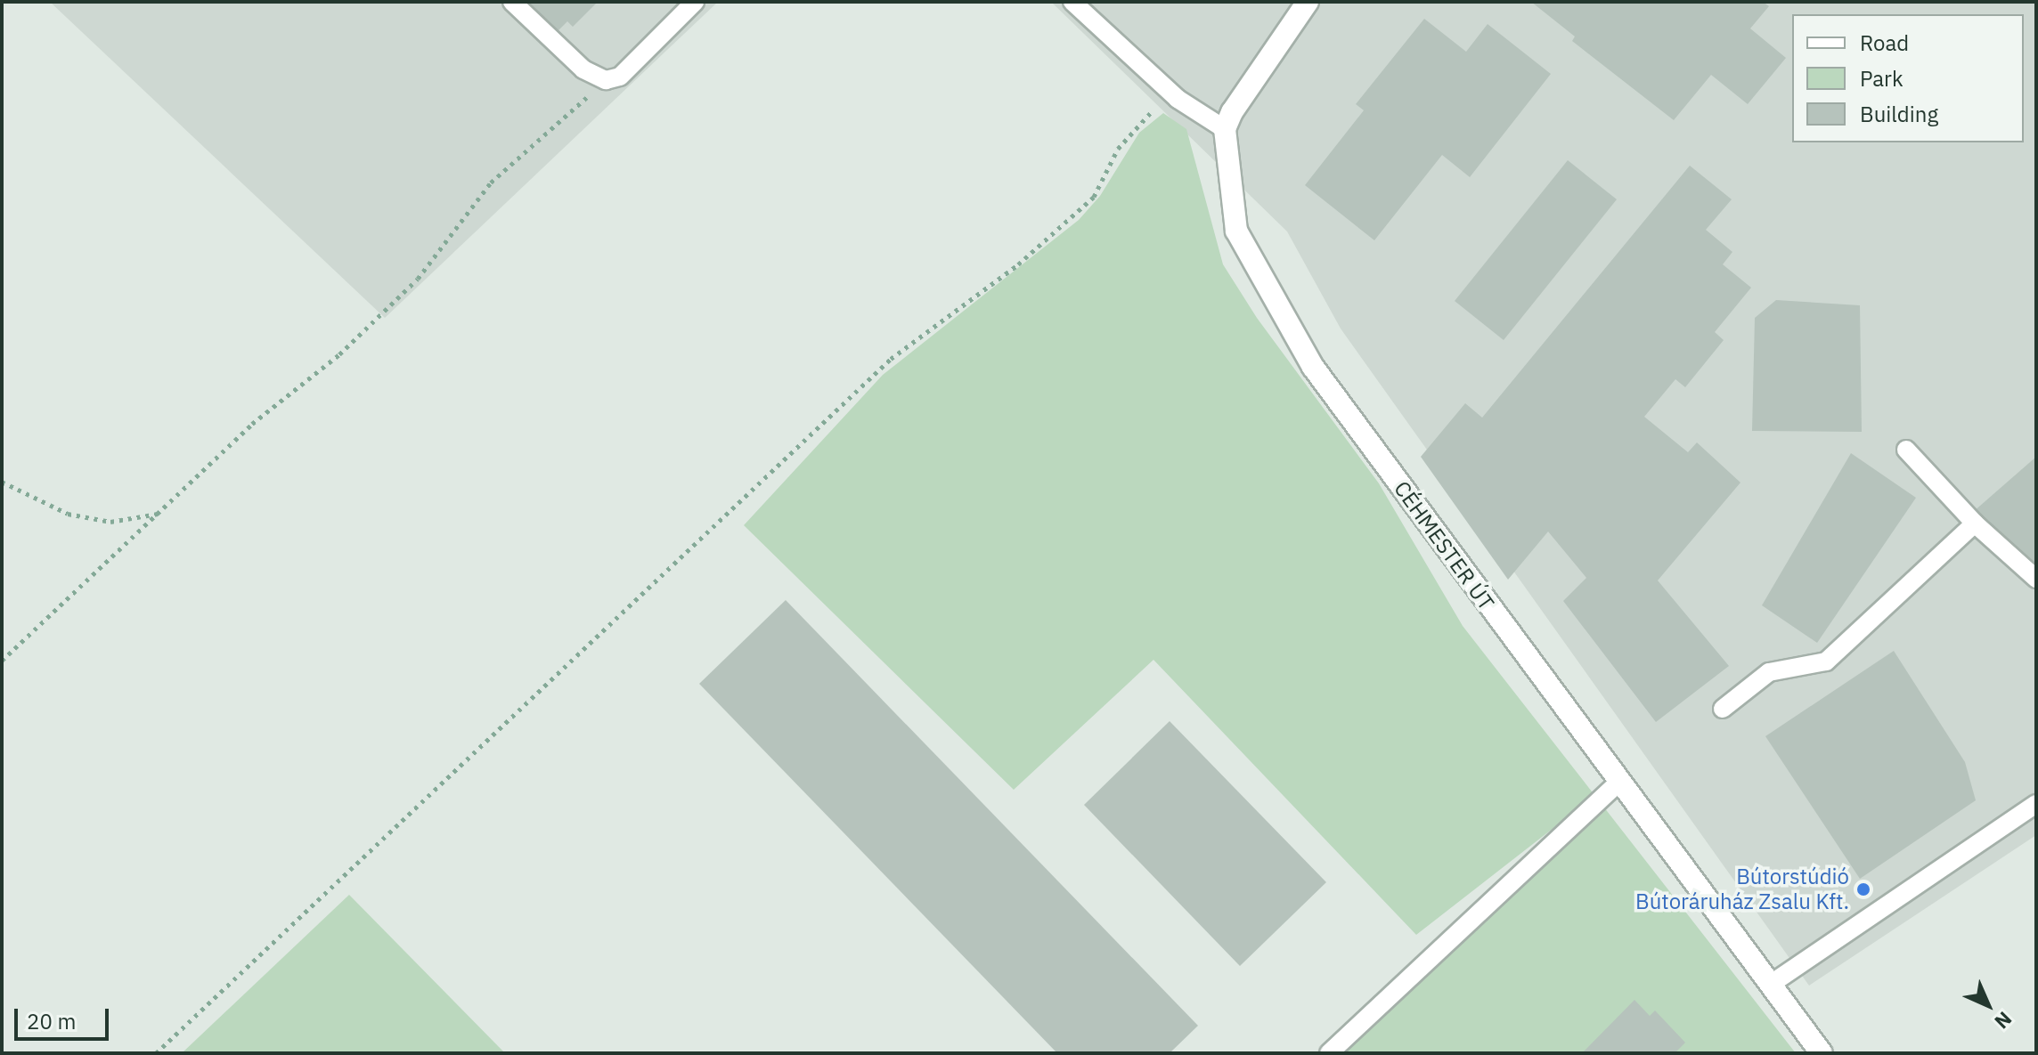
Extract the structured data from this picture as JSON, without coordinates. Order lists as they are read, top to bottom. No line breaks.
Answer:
{"streets":{"street":["CÉHMESTER ÚT"]},"places":["Bútorstúdió Bútoráruház Zsalu Kft."],"legend":["Road","Park","Building"],"scale_bar":"20 m","north":"bottom right"}
